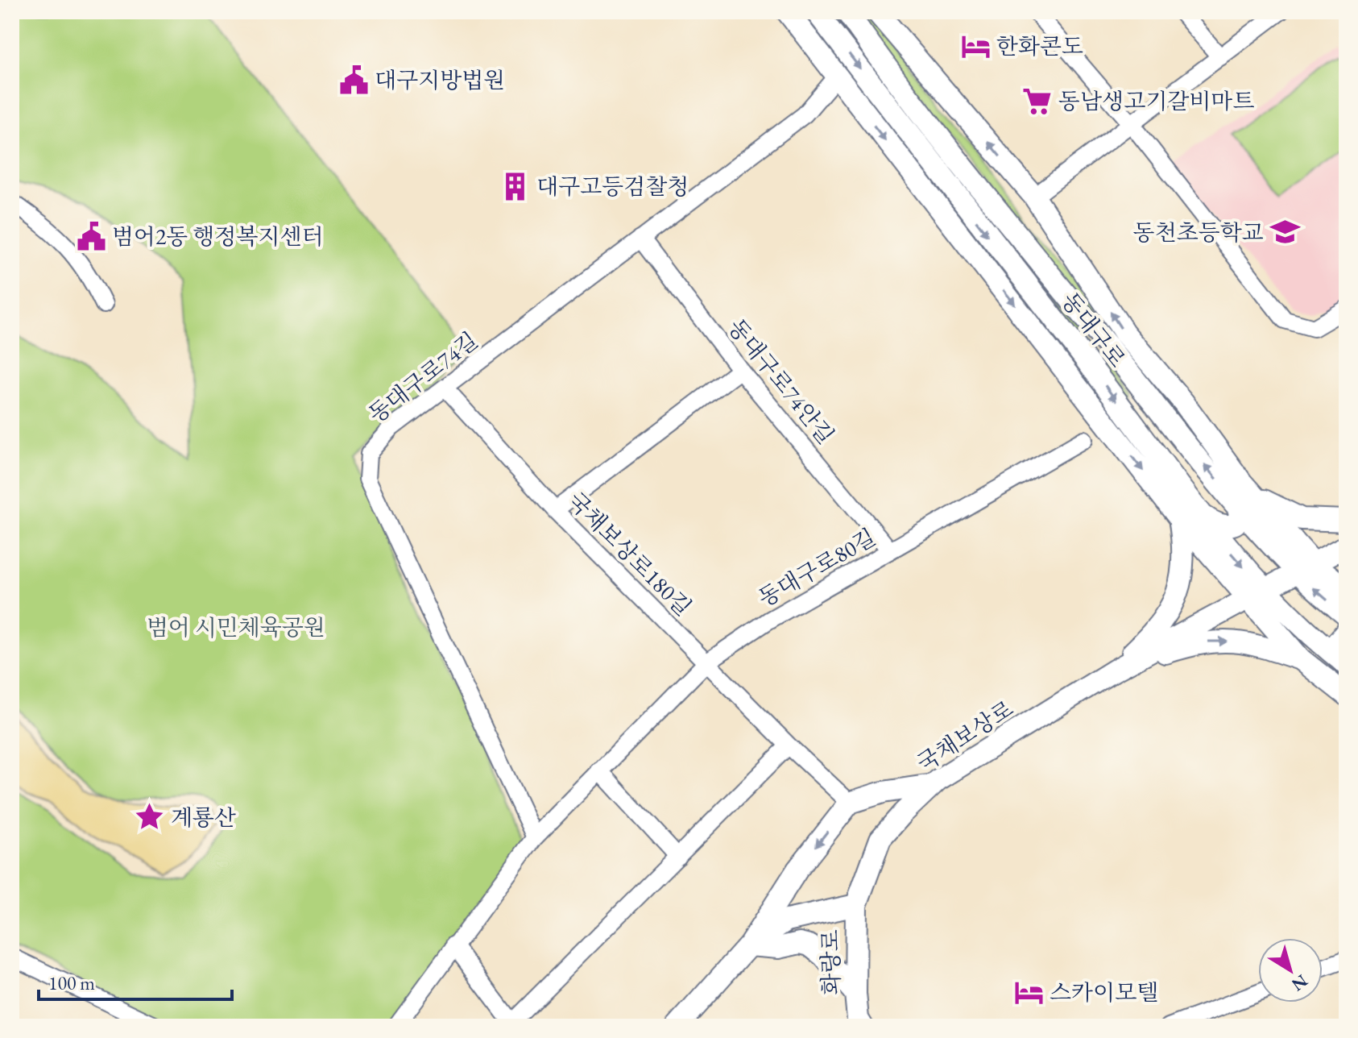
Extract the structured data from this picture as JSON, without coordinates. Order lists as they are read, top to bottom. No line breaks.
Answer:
{"streets":{"main road":["동대구로","국채보상로","화랑로"],"street":["동대구로74길","동대구로74안길","국채보상로180길","동대구로80길"]},"crossings":[["동대구로","동대구로74길"],["동대구로","국채보상로"],["동대구로74길","동대구로74안길"],["동대구로74길","국채보상로180길"],["동대구로74길","동대구로80길"],["동대구로74안길","동대구로80길"],["국채보상로180길","동대구로80길"],["국채보상로","화랑로"]],"parks":["범어 시민체육공원"],"places":{"hotel":["한화콘도","스카이모텔"],"public building":["대구지방법원","범어2동 행정복지센터"],"supermarket":["동남생고기갈비마트"],"building":["대구고등검찰청"],"school or university":["동천초등학교"],"place":["계룡산"]},"scale_bar":"100 m","north":"bottom right"}
